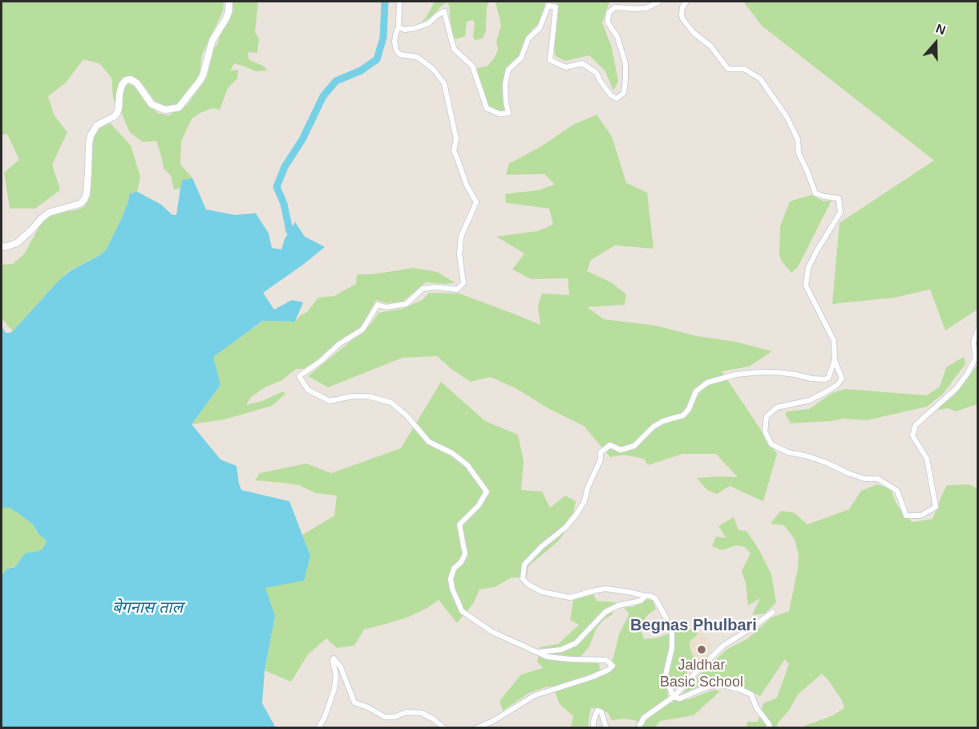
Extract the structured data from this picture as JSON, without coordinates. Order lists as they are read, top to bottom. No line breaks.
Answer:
{"districts":["Begnas Phulbari"],"water":["बेगनास ताल"],"places":["Jaldhar Basic School"],"north":"top"}
